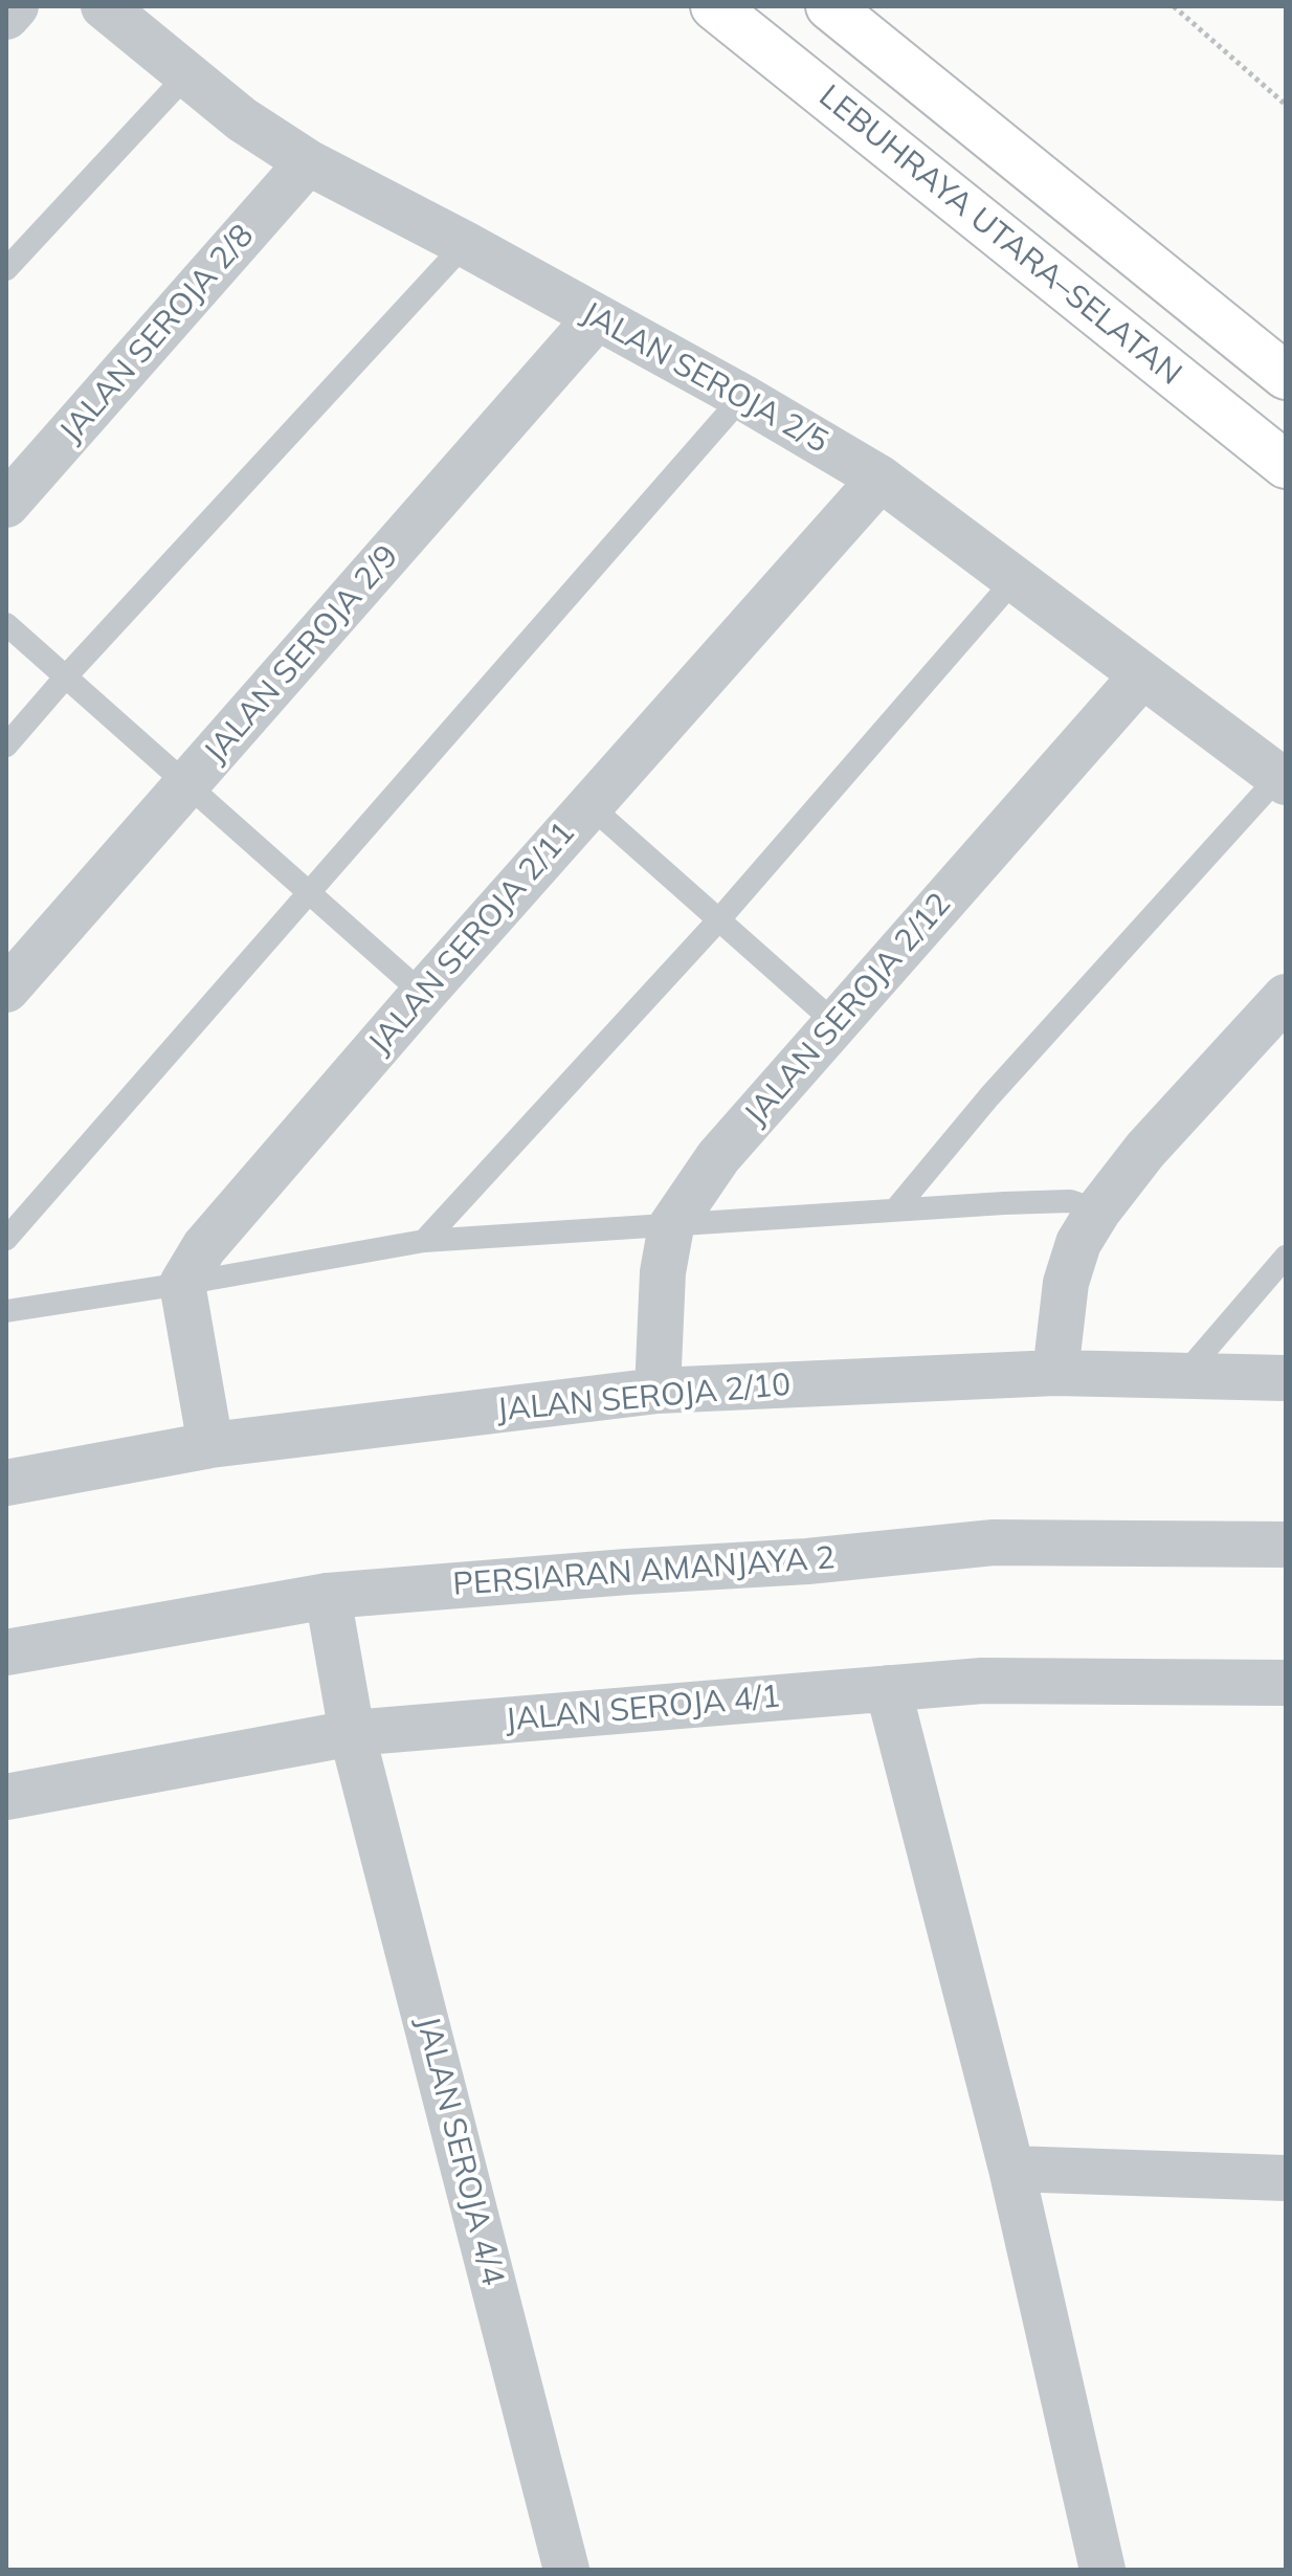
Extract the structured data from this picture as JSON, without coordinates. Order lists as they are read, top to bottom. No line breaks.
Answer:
{"streets":{"highway":["LEBUHRAYA UTARA–SELATAN"],"street":["JALAN SEROJA 2/8","JALAN SEROJA 2/5","JALAN SEROJA 2/9","JALAN SEROJA 2/11","JALAN SEROJA 2/12","JALAN SEROJA 2/10","PERSIARAN AMANJAYA 2","JALAN SEROJA 4/1","JALAN SEROJA 4/4"]},"crossings":[["JALAN SEROJA 2/8","JALAN SEROJA 2/5"],["JALAN SEROJA 2/5","JALAN SEROJA 2/9"],["JALAN SEROJA 2/5","JALAN SEROJA 2/11"],["JALAN SEROJA 2/5","JALAN SEROJA 2/12"],["JALAN SEROJA 2/12","JALAN SEROJA 2/10"],["PERSIARAN AMANJAYA 2","JALAN SEROJA 4/4"],["JALAN SEROJA 4/1","JALAN SEROJA 4/4"]]}
